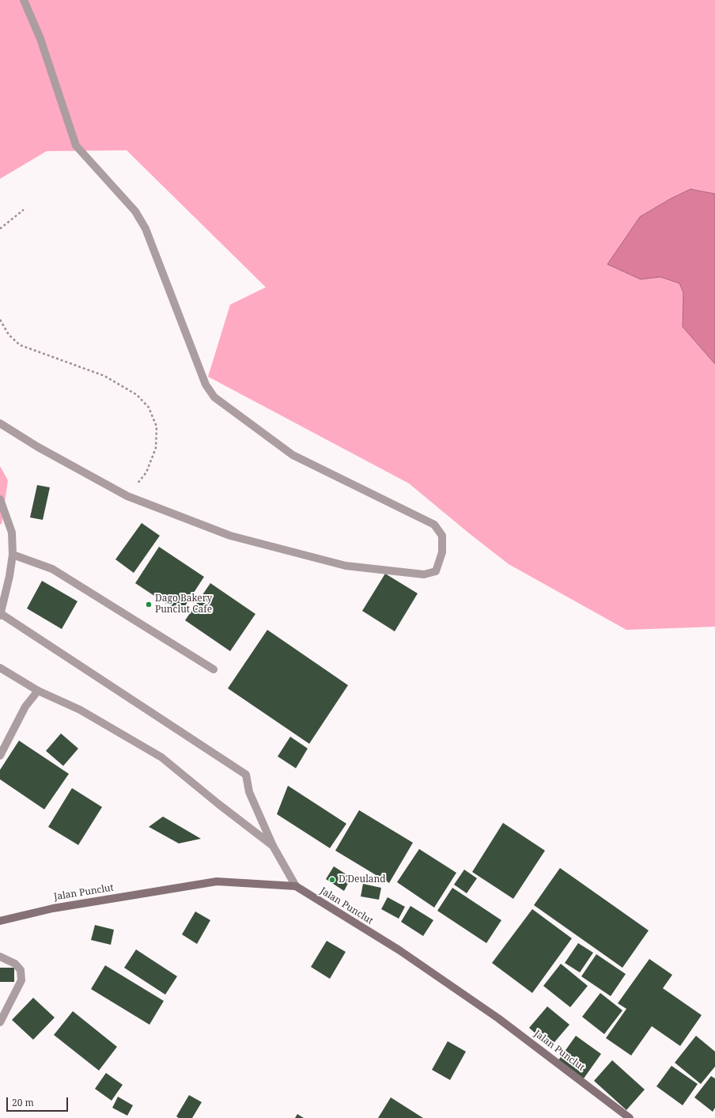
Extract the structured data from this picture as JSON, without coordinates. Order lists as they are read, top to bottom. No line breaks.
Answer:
{"streets":{"main road":["Jalan Punclut"]},"places":["Dago Bakery Punclut Cafe","D'Deuland"],"scale_bar":"20 m"}
